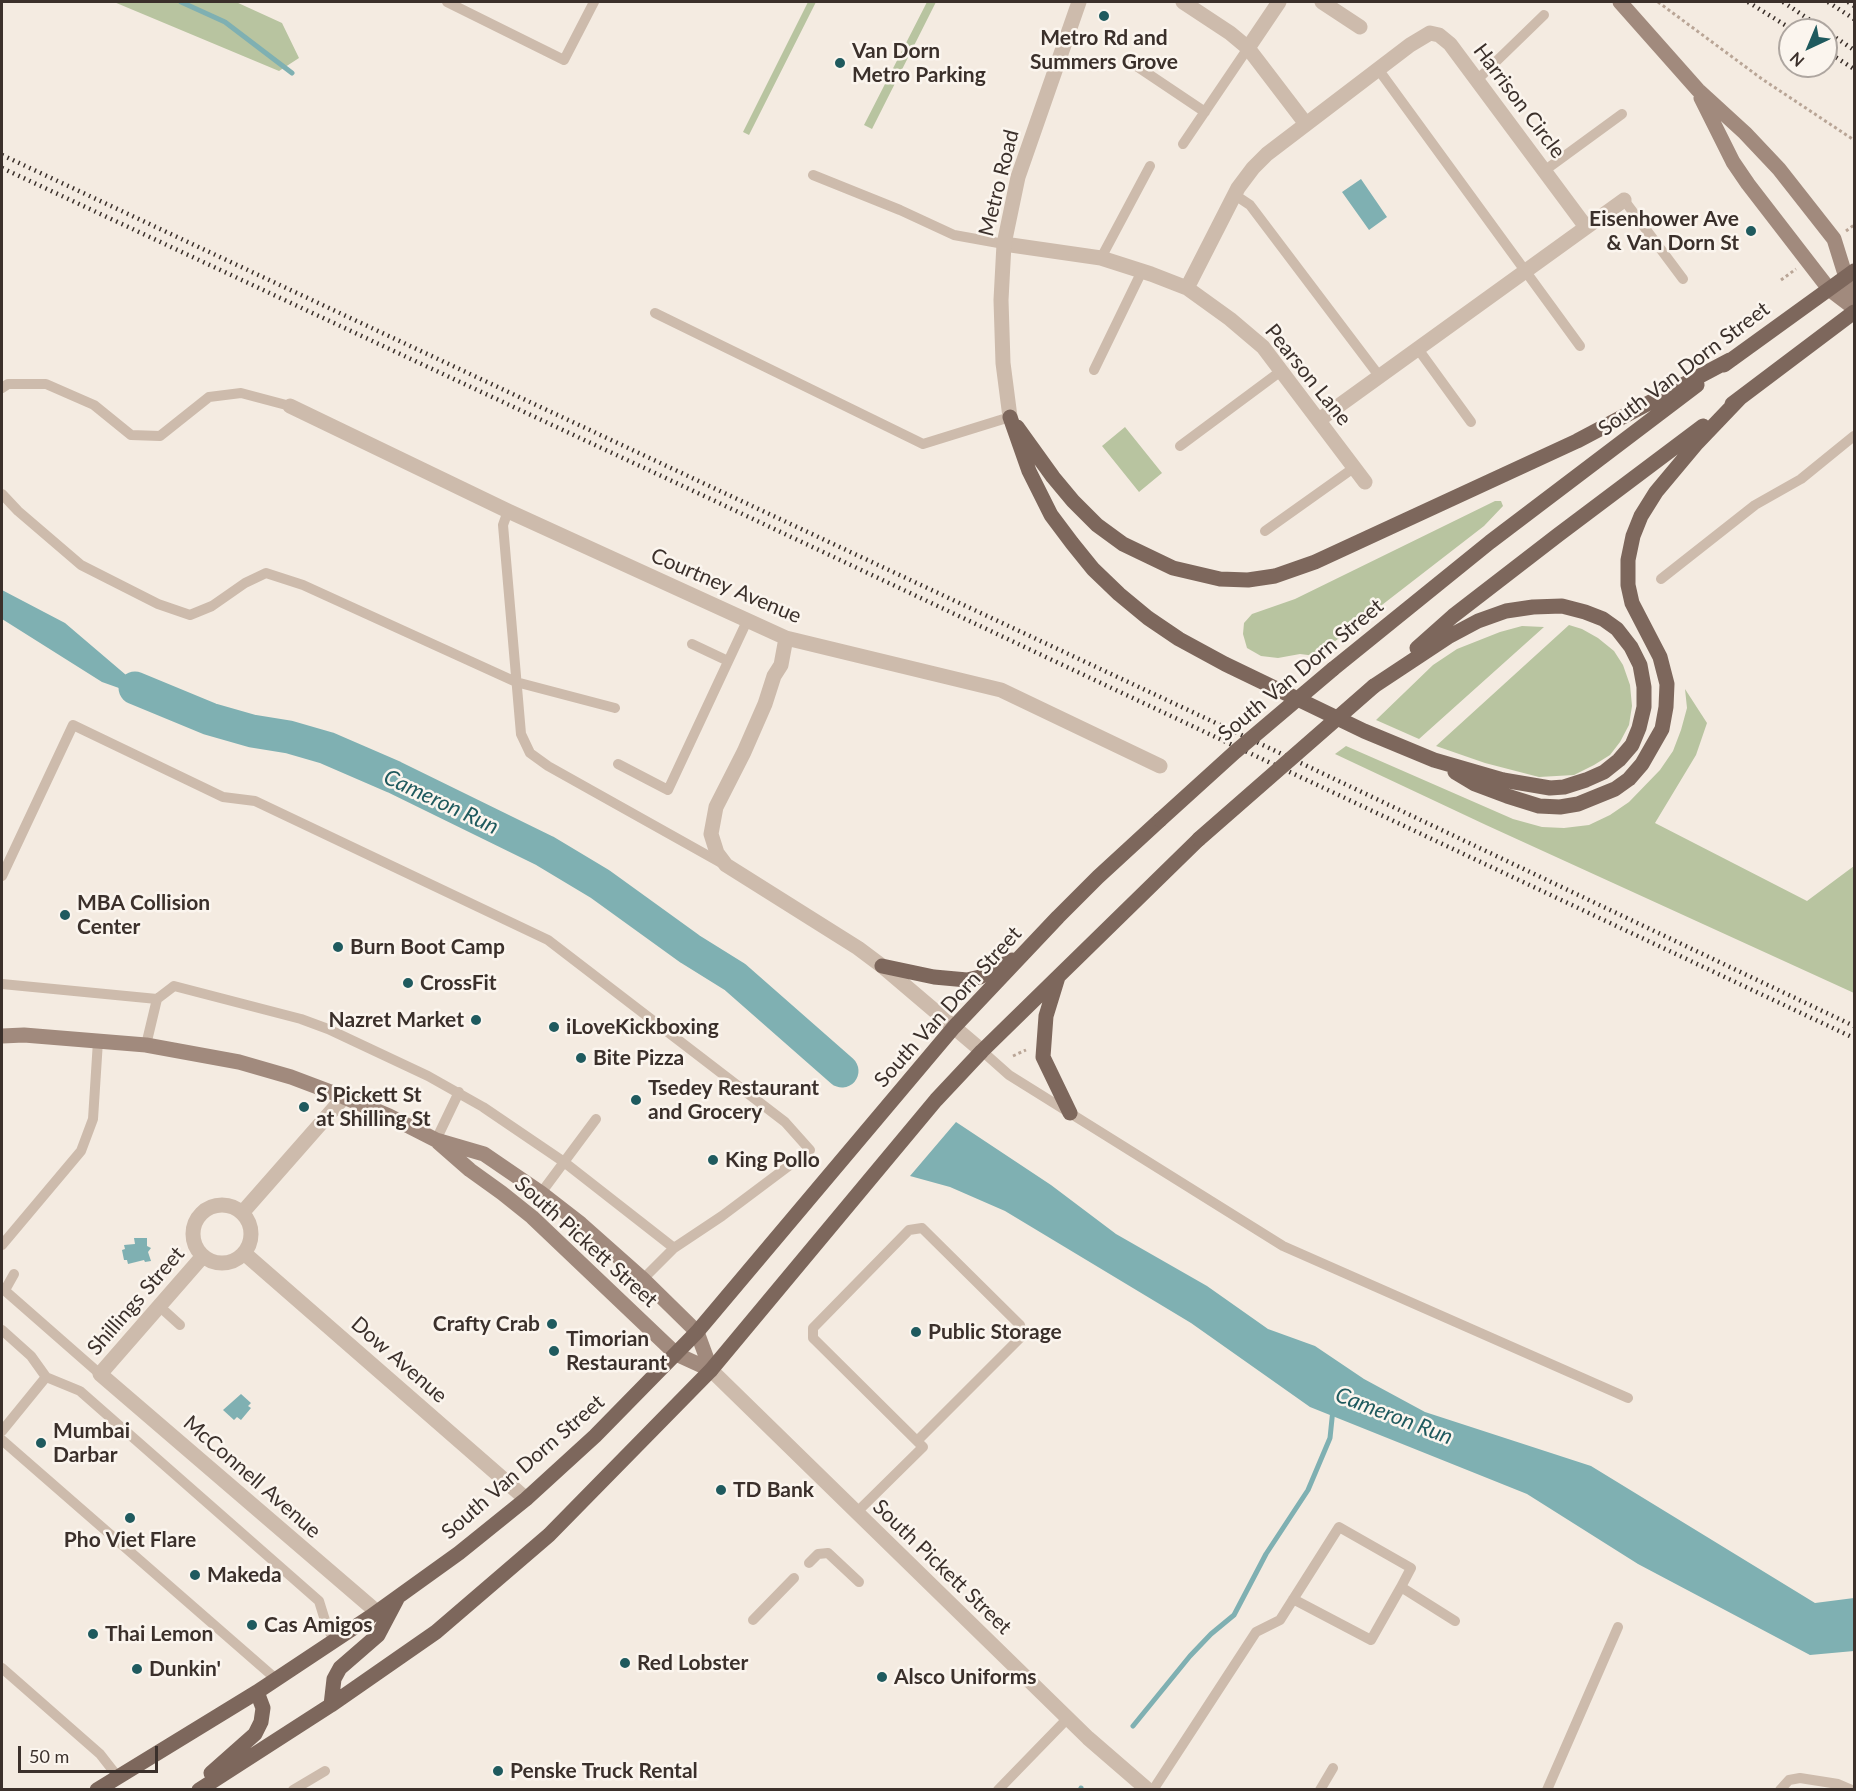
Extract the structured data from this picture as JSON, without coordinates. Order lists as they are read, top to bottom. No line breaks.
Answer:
{"streets":{"main road":["South Van Dorn Street","South Pickett Street"],"street":["Harrison Circle","Metro Road","Pearson Lane","Courtney Avenue","Shillings Street","Dow Avenue","McConnell Avenue"]},"crossings":[["Harrison Circle","Pearson Lane"],["Metro Road","Pearson Lane"],["South Van Dorn Street","South Pickett Street"],["South Van Dorn Street","Dow Avenue"],["South Van Dorn Street","McConnell Avenue"],["Shillings Street","Dow Avenue"],["Shillings Street","McConnell Avenue"]],"water":["Cameron Run"],"places":["Metro Rd and Summers Grove","Van Dorn Metro Parking","Eisenhower Ave & Van Dorn St","MBA Collision Center","Burn Boot Camp","CrossFit","Nazret Market","iLoveKickboxing","Bite Pizza","Tsedey Restaurant and Grocery","S Pickett St at Shilling St","King Pollo","Crafty Crab","Public Storage","Timorian Restaurant","Mumbai Darbar","TD Bank","Pho Viet Flare","Makeda","Cas Amigos","Thai Lemon","Red Lobster","Dunkin'","Alsco Uniforms","Penske Truck Rental"],"scale_bar":"50 m","north":"bottom left"}
